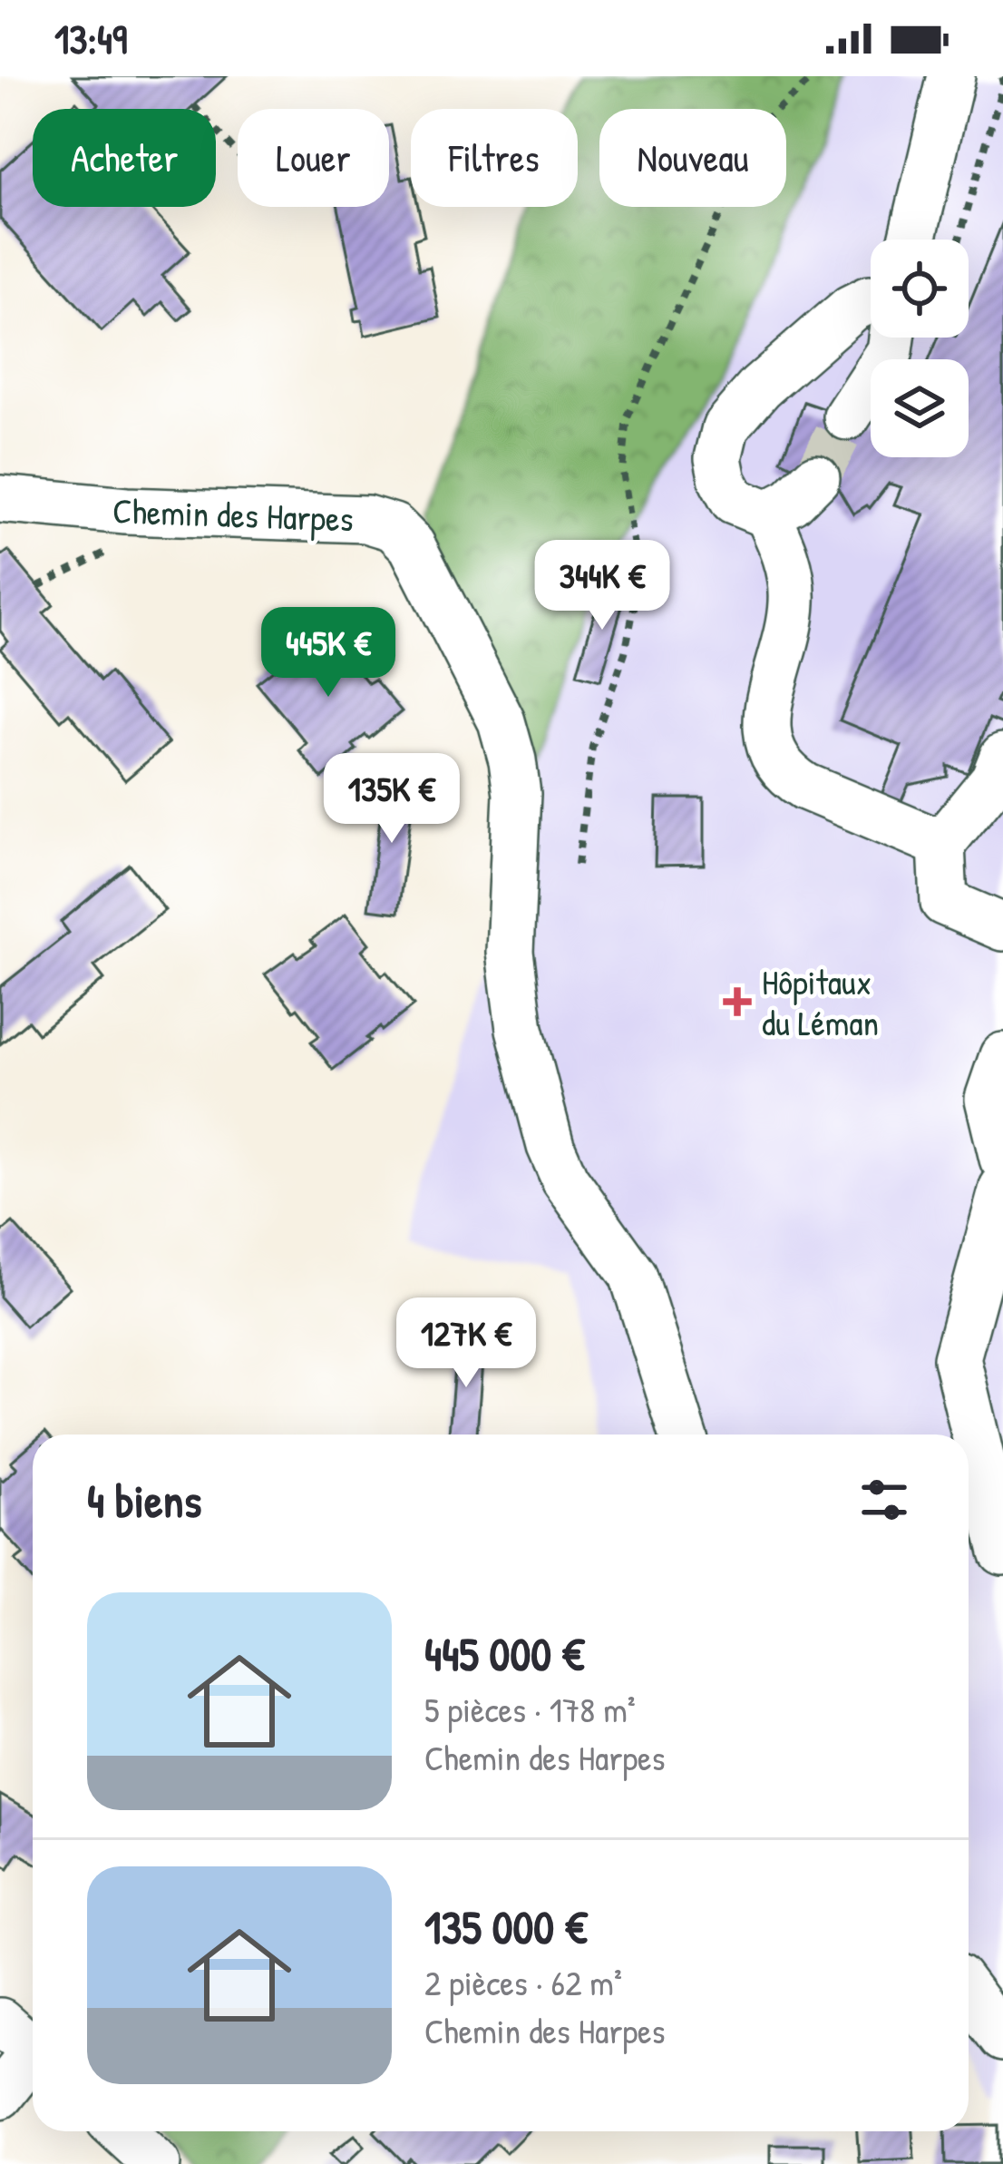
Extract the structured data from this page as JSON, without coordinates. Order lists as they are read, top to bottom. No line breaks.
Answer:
{"streets":{"street":["Chemin des Harpes"]},"places":{"health":["Hôpitaux du Léman"]},"page":{"status":"13:49","chip":["Acheter","Louer","Filtres","Nouveau"],"price":["344K €","445K €","135K €","127K €"],"heading":"4 biens","list":[{"name":"445 000 €","note":"5 pièces · 178 m² · Chemin des Harpes"},{"name":"135 000 €","note":"2 pièces · 62 m² · Chemin des Harpes"}]}}
